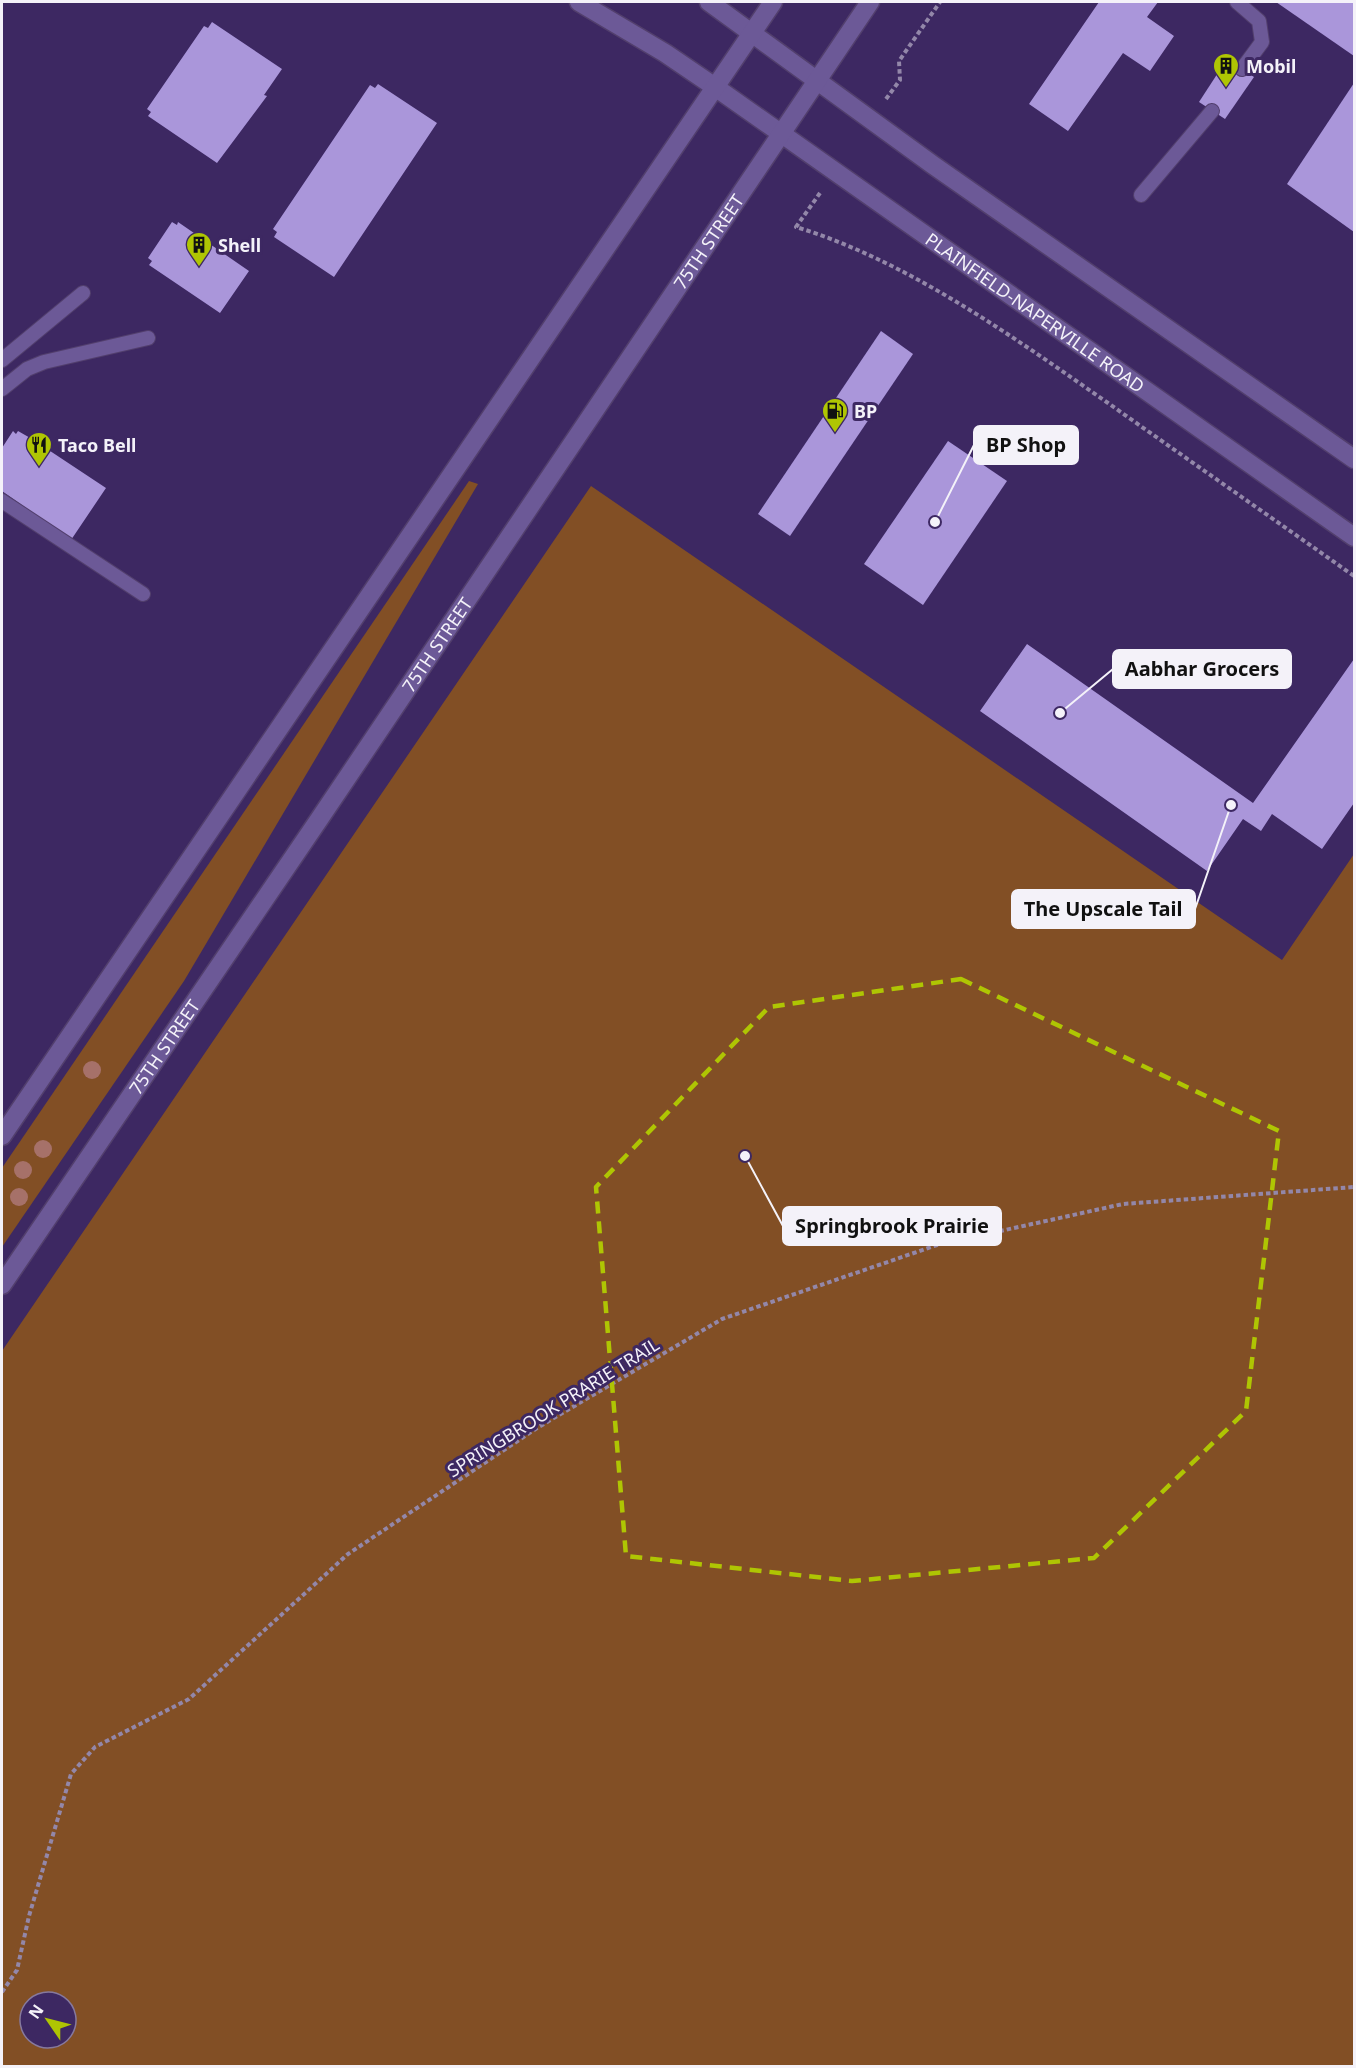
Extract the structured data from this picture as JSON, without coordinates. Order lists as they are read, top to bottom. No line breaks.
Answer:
{"streets":{"main road":["75TH STREET","PLAINFIELD-NAPERVILLE ROAD"],"path":["SPRINGBROOK PRARIE TRAIL"]},"crossings":[["75TH STREET","PLAINFIELD-NAPERVILLE ROAD"]],"places":{"building":["Mobil","Shell"],"fuel station":["BP"],"restaurant":["Taco Bell"],"other":["BP Shop","Aabhar Grocers","The Upscale Tail","Springbrook Prairie"]},"north":"top left"}
